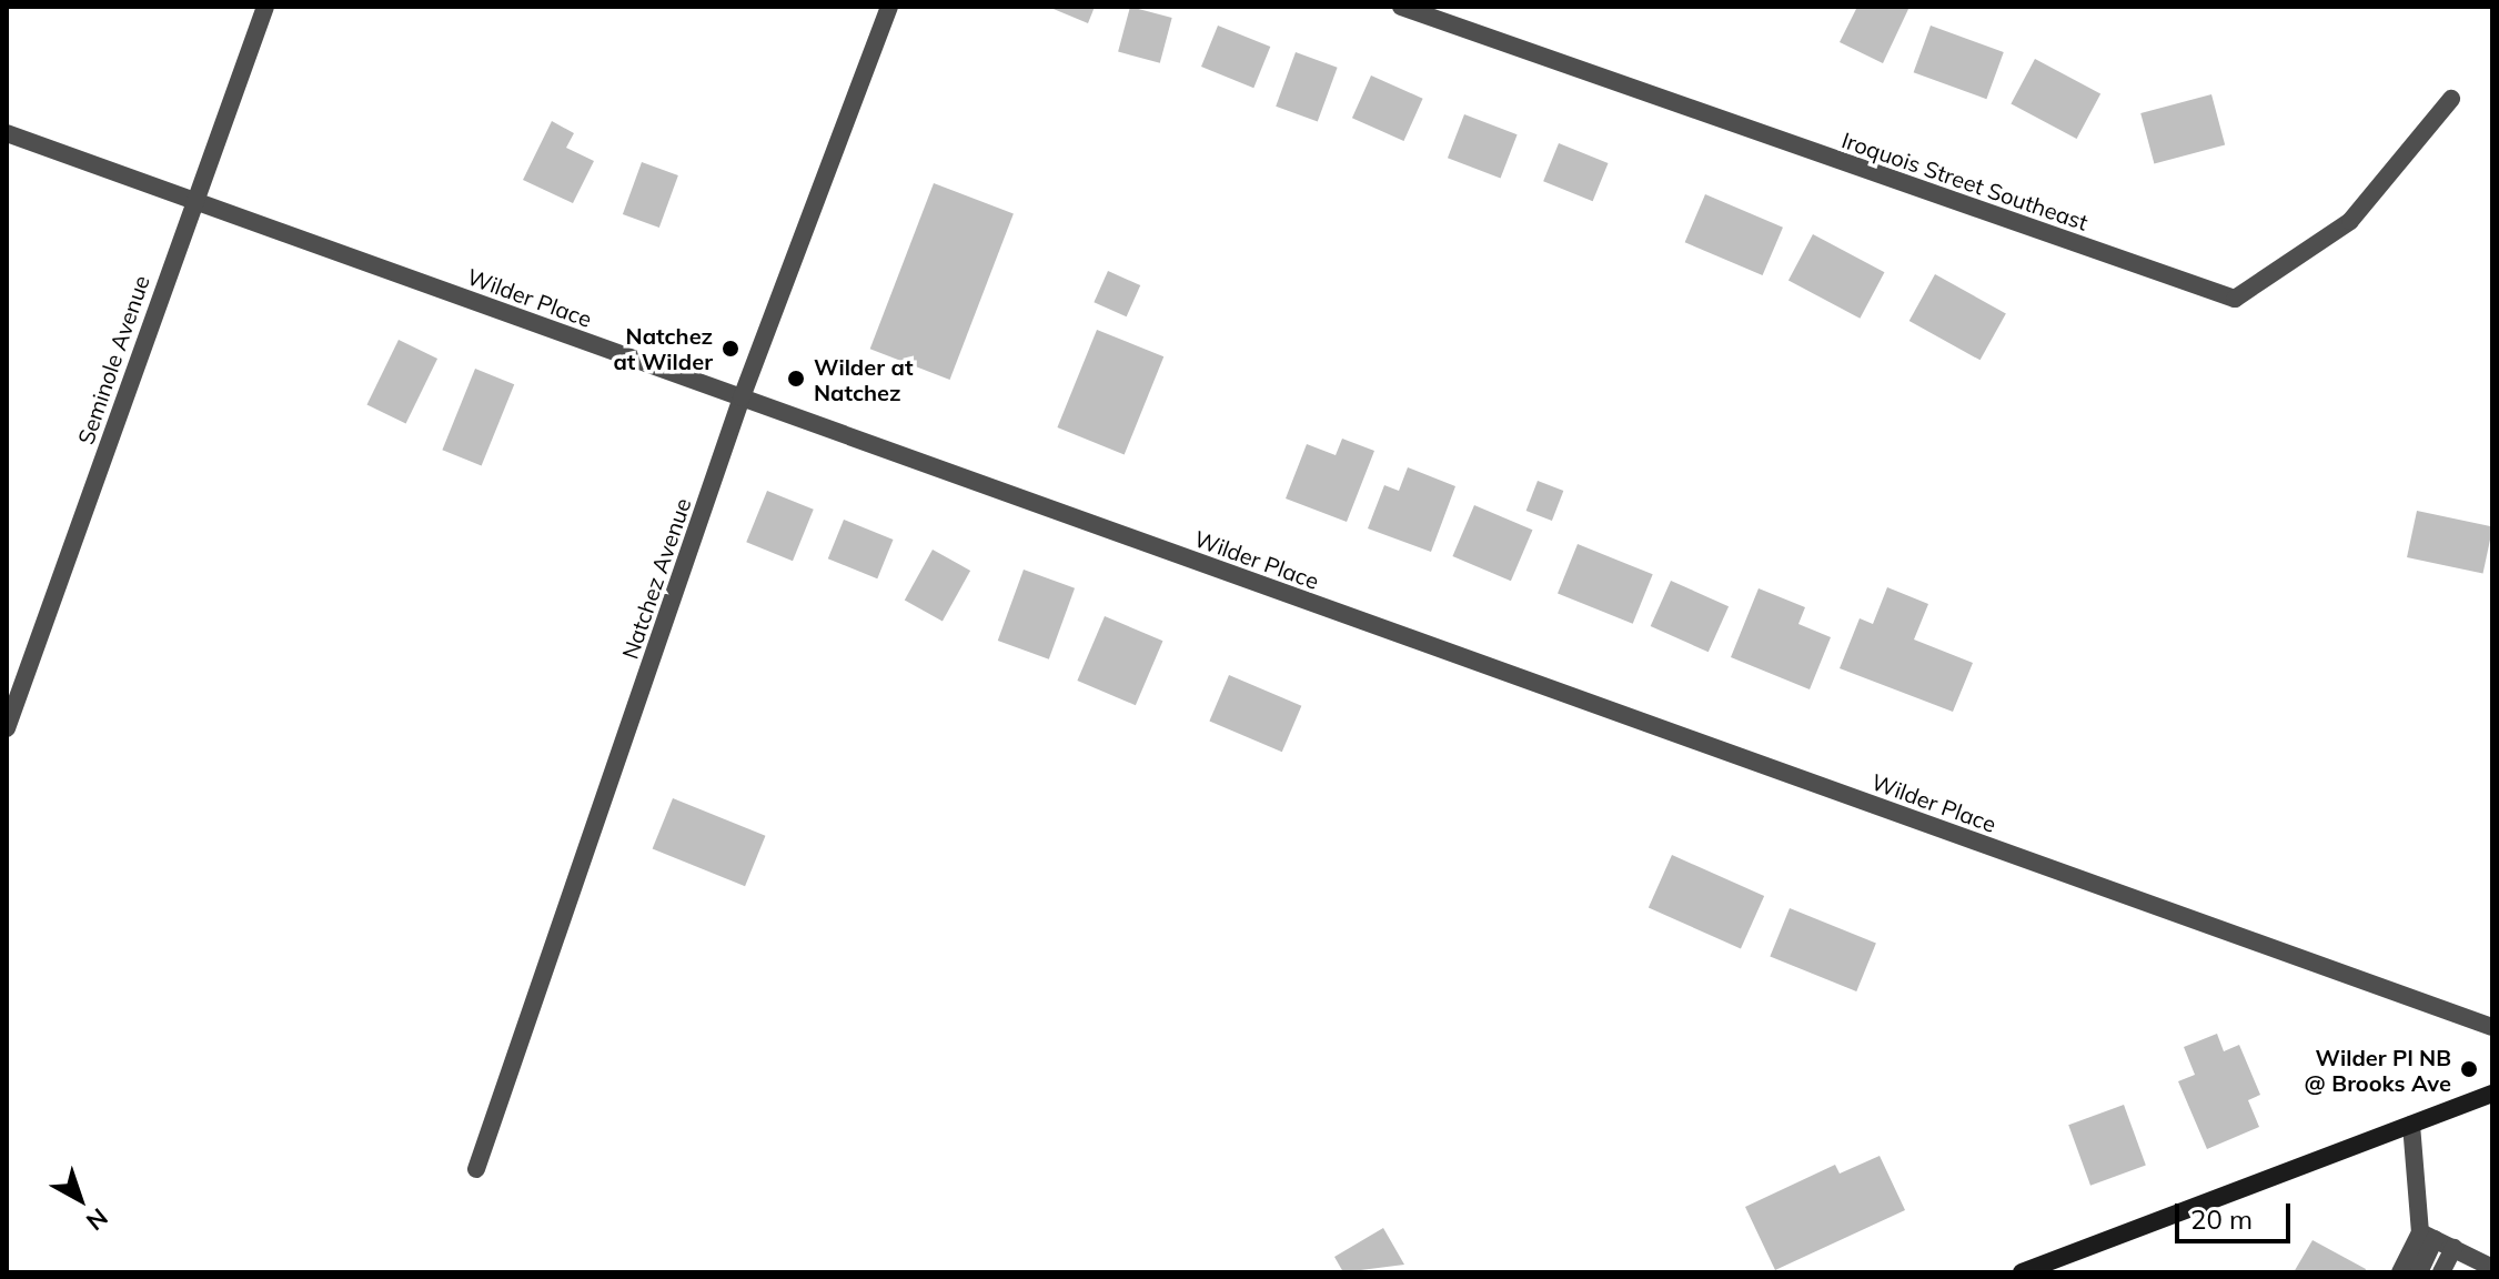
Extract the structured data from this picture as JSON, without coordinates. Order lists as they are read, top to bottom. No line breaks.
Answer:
{"streets":{"street":["Iroquois Street Southeast","Wilder Place","Seminole Avenue","Natchez Avenue"]},"crossings":[["Wilder Place","Seminole Avenue"],["Wilder Place","Natchez Avenue"]],"places":["Natchez at Wilder","Wilder at Natchez","Wilder Pl NB @ Brooks Ave"],"scale_bar":"20 m","north":"bottom right"}
